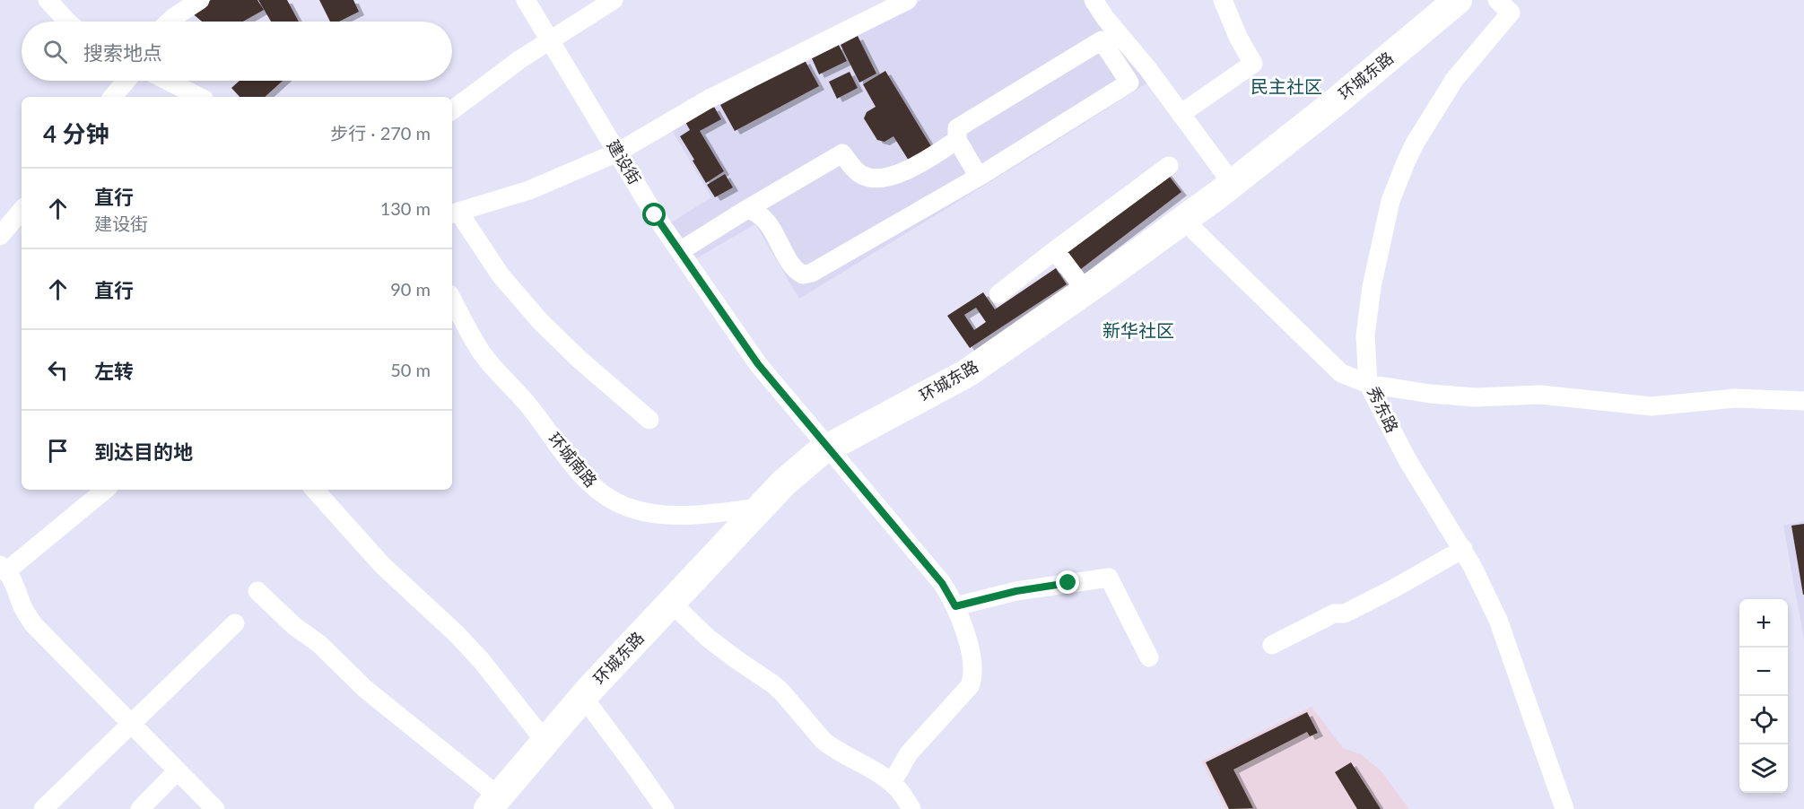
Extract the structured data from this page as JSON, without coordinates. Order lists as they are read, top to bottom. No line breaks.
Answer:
{"streets":{"highway":["环城东路"],"street":["建设街","秀东路","环城南路"]},"crossings":[["环城东路","建设街"],["环城东路","环城南路"]],"districts":["民主社区","新华社区"],"page":{"search":"搜索地点","heading":["4 分钟","步行 · 270 m"],"list":[["直行","建设街","130 m"],["直行","90 m"],["左转","50 m"],"到达目的地"],"map_buttons":["+","−"]}}
